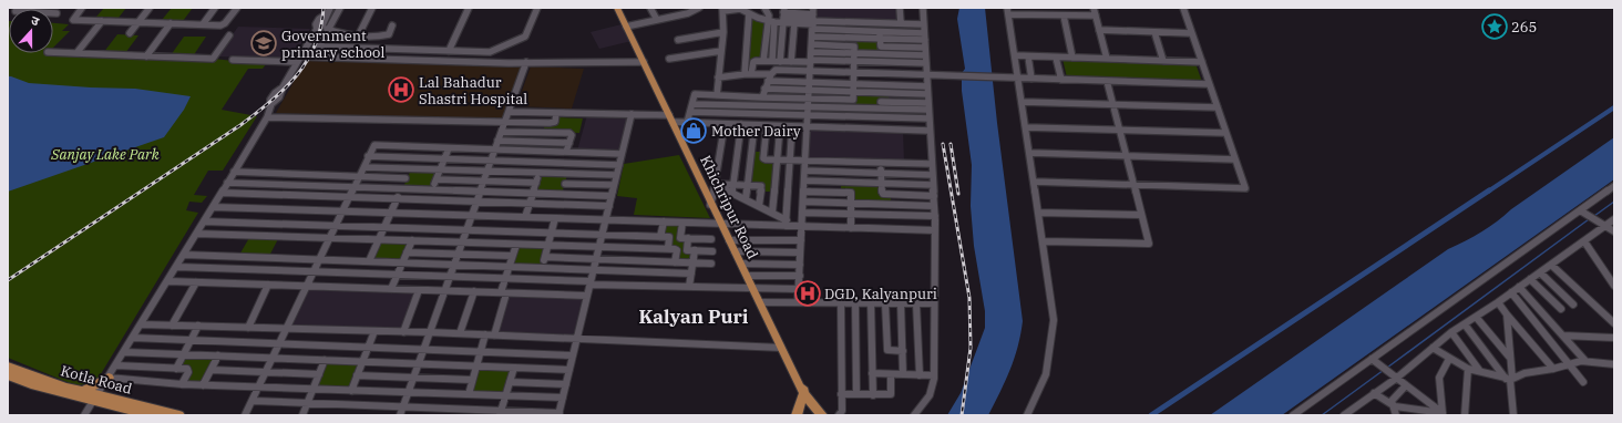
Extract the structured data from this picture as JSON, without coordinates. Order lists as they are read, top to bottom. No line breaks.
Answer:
{"streets":{"main road":["Khichripur Road","Kotla Road"]},"districts":["Kalyan Puri"],"parks":["Sanjay Lake Park"],"places":{"place":["265"],"school or university":["Government primary school"],"hospital":["Lal Bahadur Shastri Hospital","DGD, Kalyanpuri"],"shop":["Mother Dairy"]},"north":"top"}
